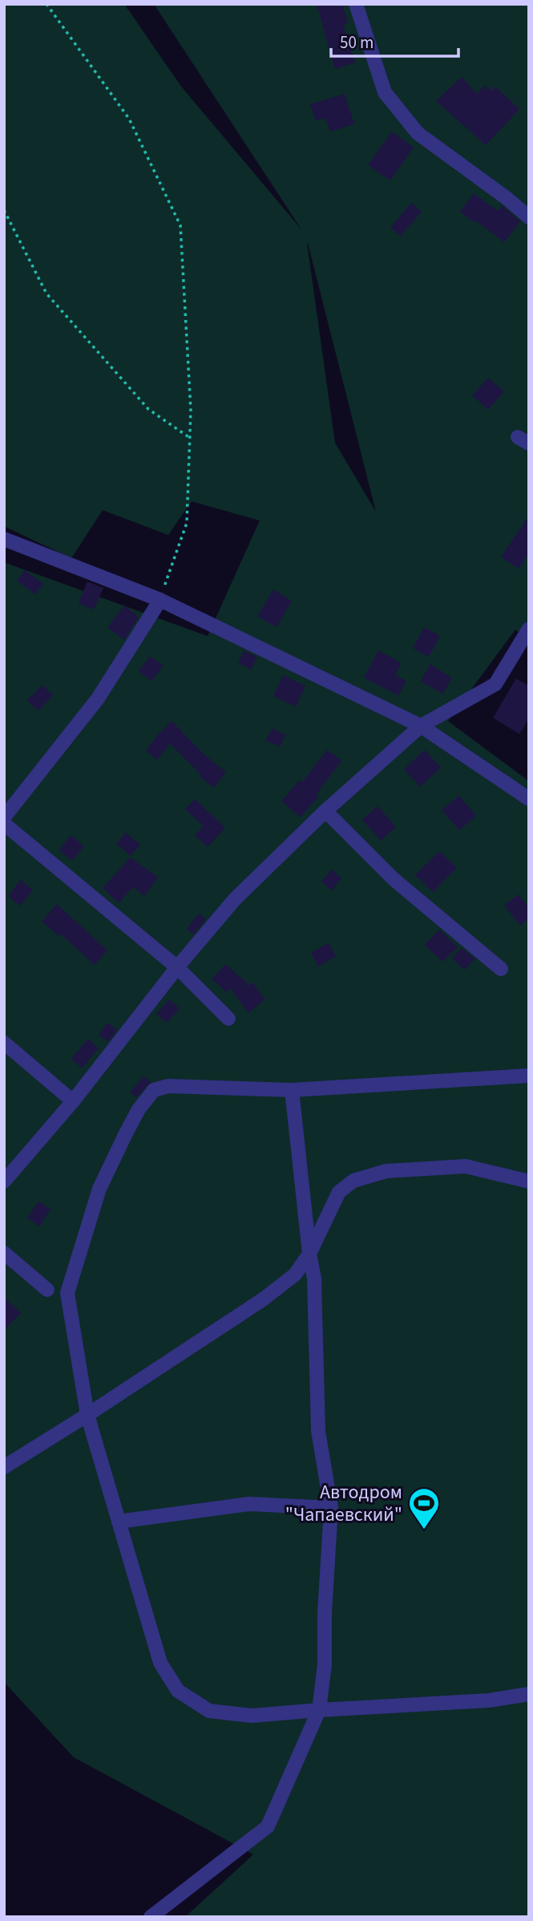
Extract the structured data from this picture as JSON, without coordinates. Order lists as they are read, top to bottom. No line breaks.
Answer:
{"places":{"sports":["Автодром \"Чапаевский\""]},"scale_bar":"50 m"}
